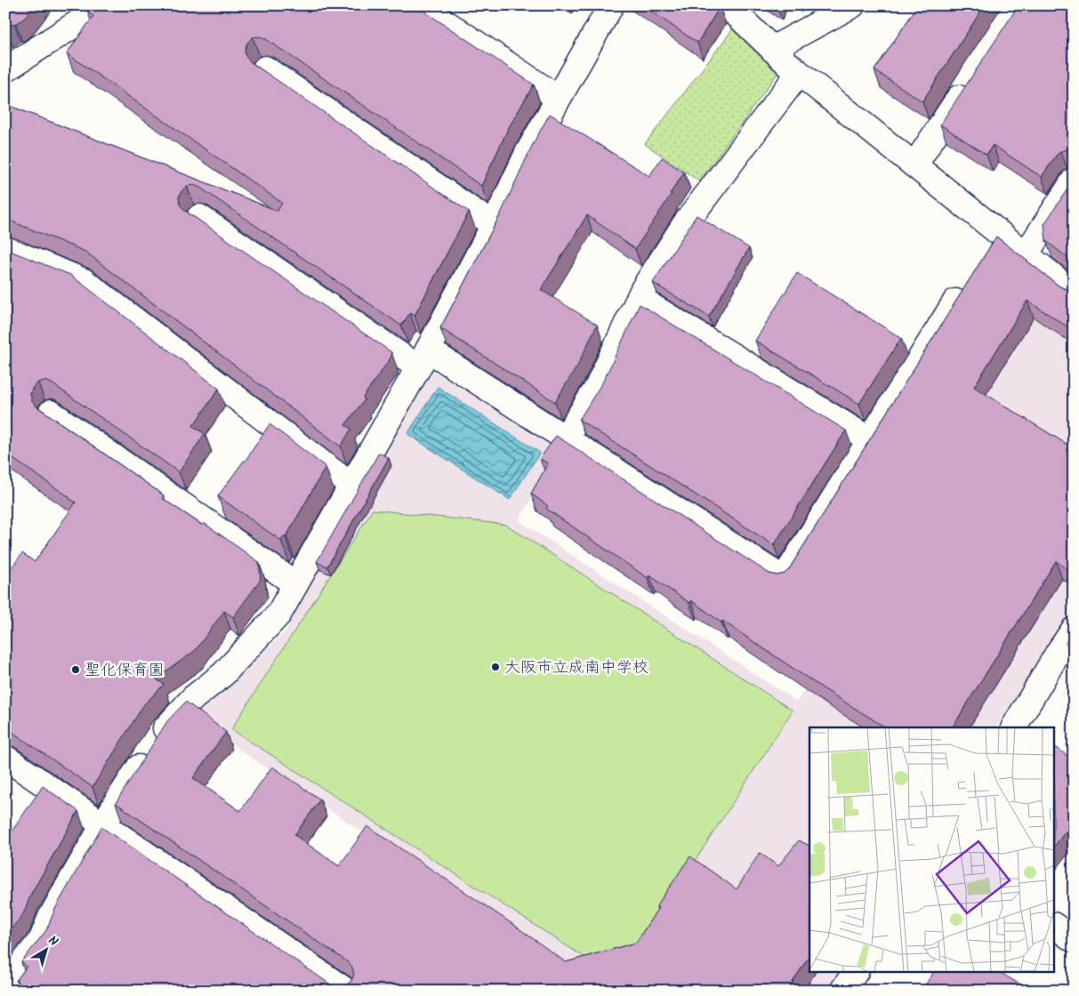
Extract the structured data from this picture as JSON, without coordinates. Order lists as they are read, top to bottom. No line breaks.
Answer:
{"places":["大阪市立成南中学校","聖化保育園"],"north":"top right"}
